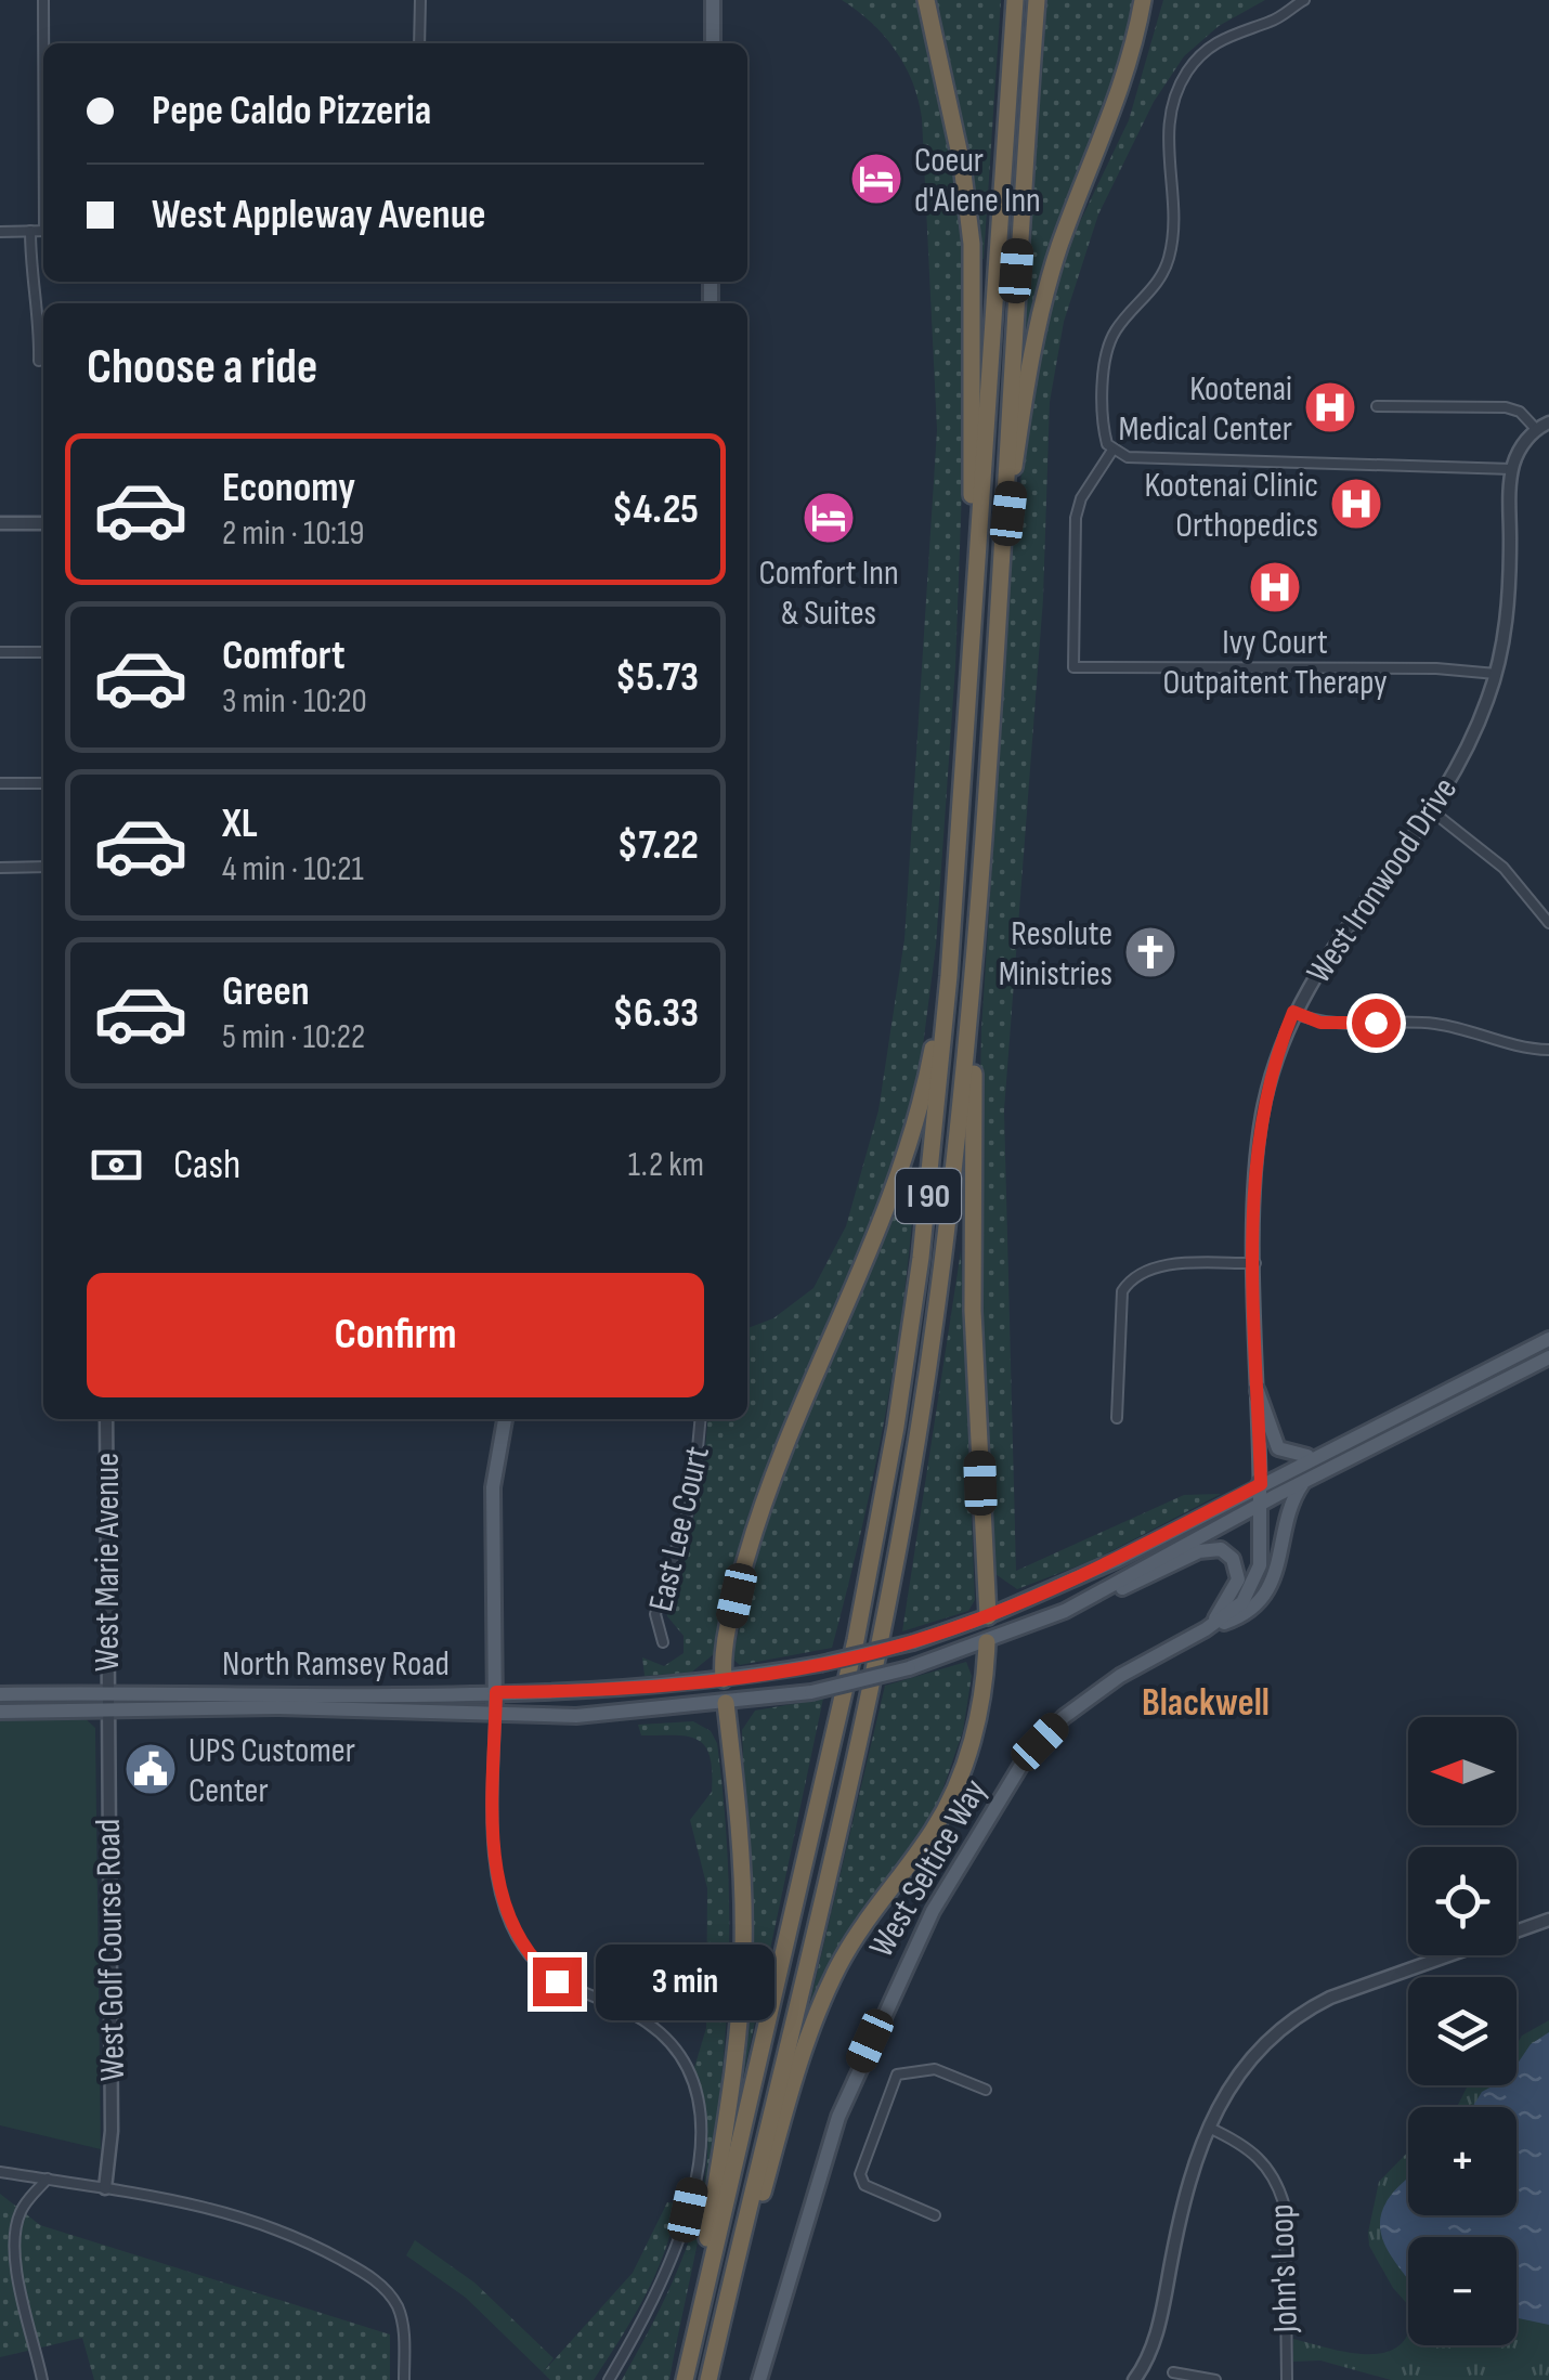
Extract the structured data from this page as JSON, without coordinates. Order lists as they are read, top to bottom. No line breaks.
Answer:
{"streets":{"highway":["I 90"],"main road":["North Ramsey Road","West Seltice Way"],"street":["West Ironwood Drive","East Lee Court","West Marie Avenue","West Golf Course Road","John's Loop"]},"crossings":[["West Ironwood Drive","North Ramsey Road"],["West Ironwood Drive","West Seltice Way"],["I 90","North Ramsey Road"],["West Marie Avenue","North Ramsey Road"],["West Marie Avenue","West Golf Course Road"],["North Ramsey Road","West Seltice Way"],["North Ramsey Road","West Golf Course Road"]],"districts":["Blackwell"],"places":{"hotel":["Coeur d'Alene Inn","Comfort Inn & Suites"],"hospital":["Kootenai Medical Center","Kootenai Clinic Orthopedics","Ivy Court Outpaitent Therapy"],"church":["Resolute Ministries"],"public building":["UPS Customer Center"]},"north":"left","page":{"banner":["Pepe Caldo Pizzeria","West Appleway Avenue"],"heading":"Choose a ride","list":[{"name":"Economy","note":"2 min · 10:19","value":"$4.25"},{"name":"Comfort","note":"3 min · 10:20","value":"$5.73"},{"name":"XL","note":"4 min · 10:21","value":"$7.22"},{"name":"Green","note":"5 min · 10:22","value":"$6.33"}],"pay":["Cash","1.2 km"],"buttons":"Confirm","map_buttons":["+","−"],"bubble":"3 min"}}
